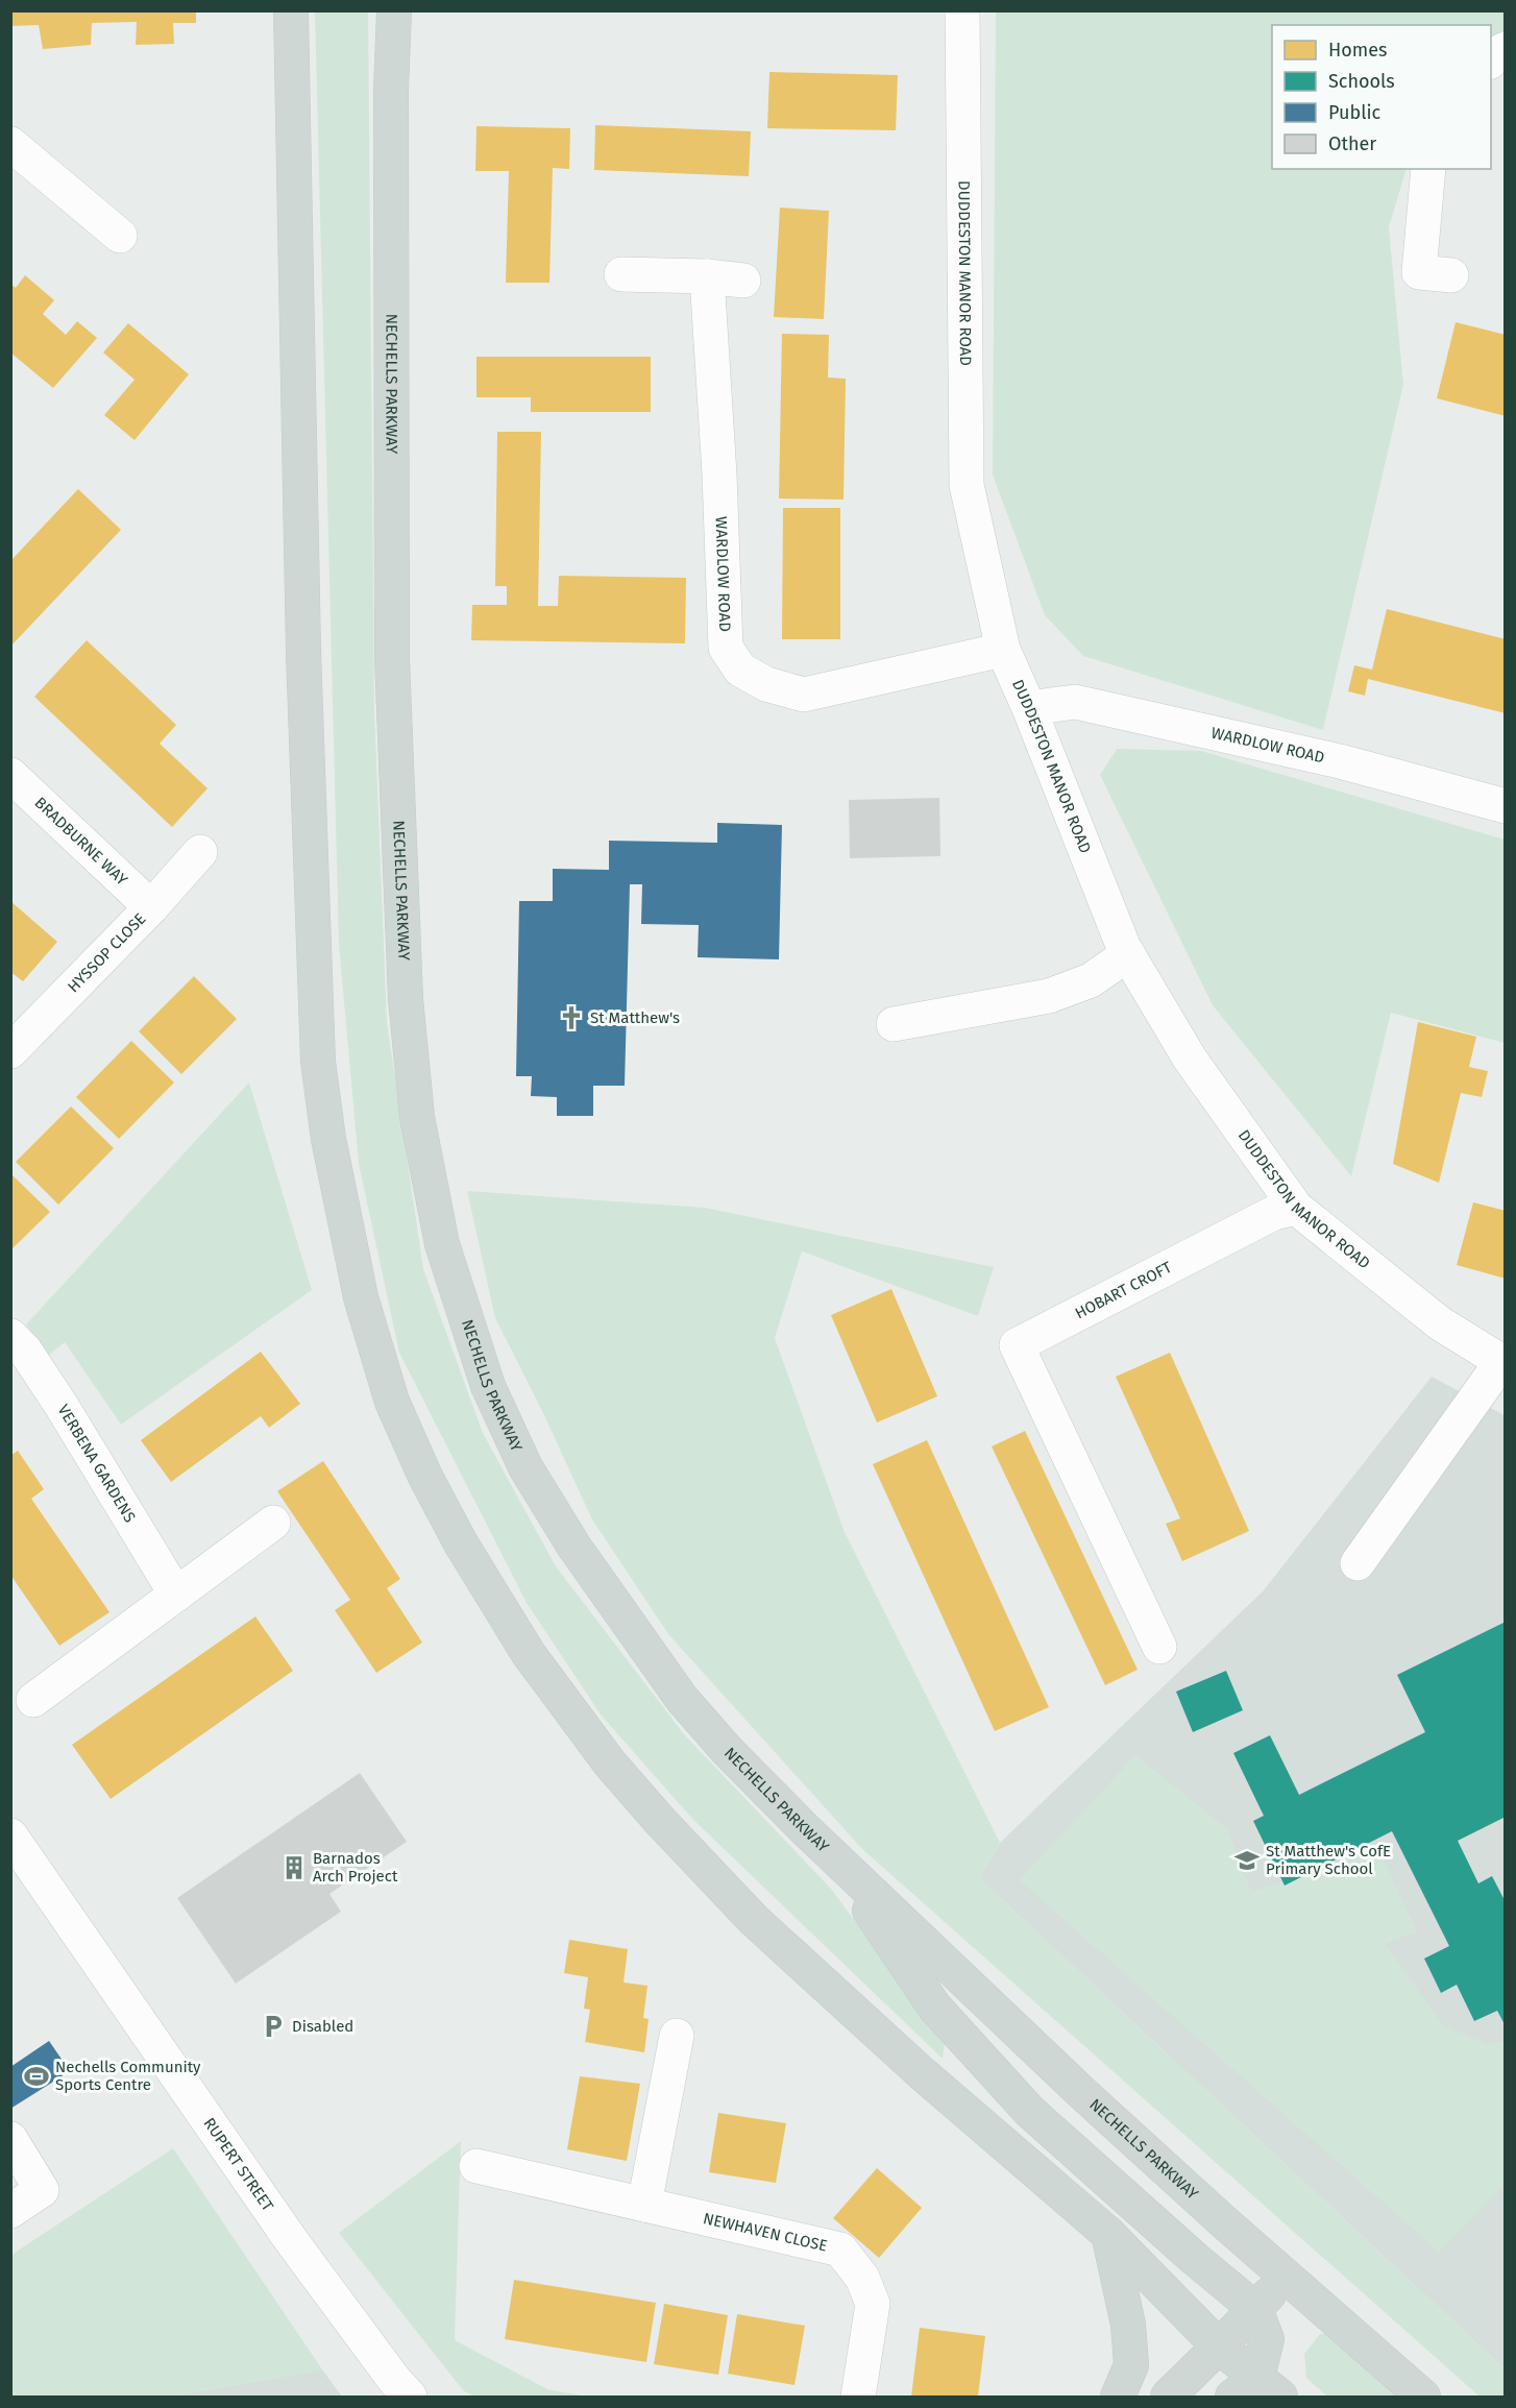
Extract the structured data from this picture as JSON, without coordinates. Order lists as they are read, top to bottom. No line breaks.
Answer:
{"streets":{"main road":["NECHELLS PARKWAY"],"street":["DUDDESTON MANOR ROAD","WARDLOW ROAD","BRADBURNE WAY","HYSSOP CLOSE","HOBART CROFT","VERBENA GARDENS","RUPERT STREET","NEWHAVEN CLOSE"]},"crossings":[["DUDDESTON MANOR ROAD","WARDLOW ROAD"],["DUDDESTON MANOR ROAD","HOBART CROFT"],["BRADBURNE WAY","HYSSOP CLOSE"]],"places":{"church":["St Matthew's"],"school or university":["St Matthew's CofE Primary School"],"building":["Barnados Arch Project"],"parking":["Disabled"],"sports":["Nechells Community Sports Centre"]},"legend":["Homes","Schools","Public","Other"]}
